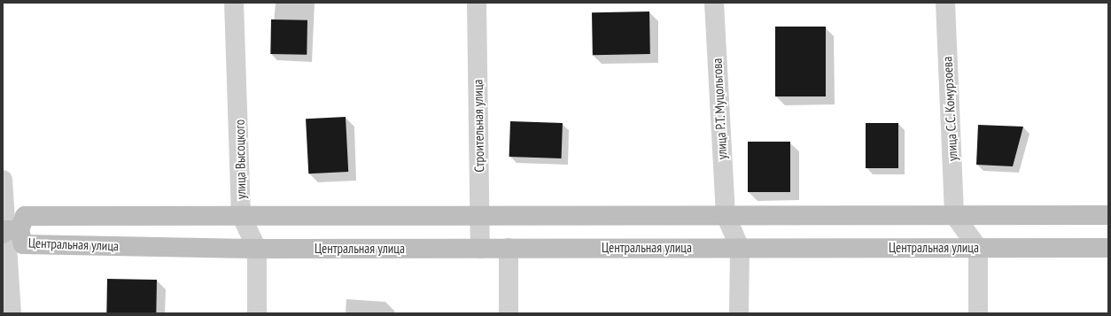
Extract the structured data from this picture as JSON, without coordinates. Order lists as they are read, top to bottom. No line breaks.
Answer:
{"streets":{"street":["улица Р.Т. Муцольгова","улица С.С. Комурзоева","Строительная улица","улица Высоцкого","Центральная улица"]},"crossings":[["улица Р.Т. Муцольгова","Центральная улица"],["улица С.С. Комурзоева","Центральная улица"],["Строительная улица","Центральная улица"],["улица Высоцкого","Центральная улица"]]}
